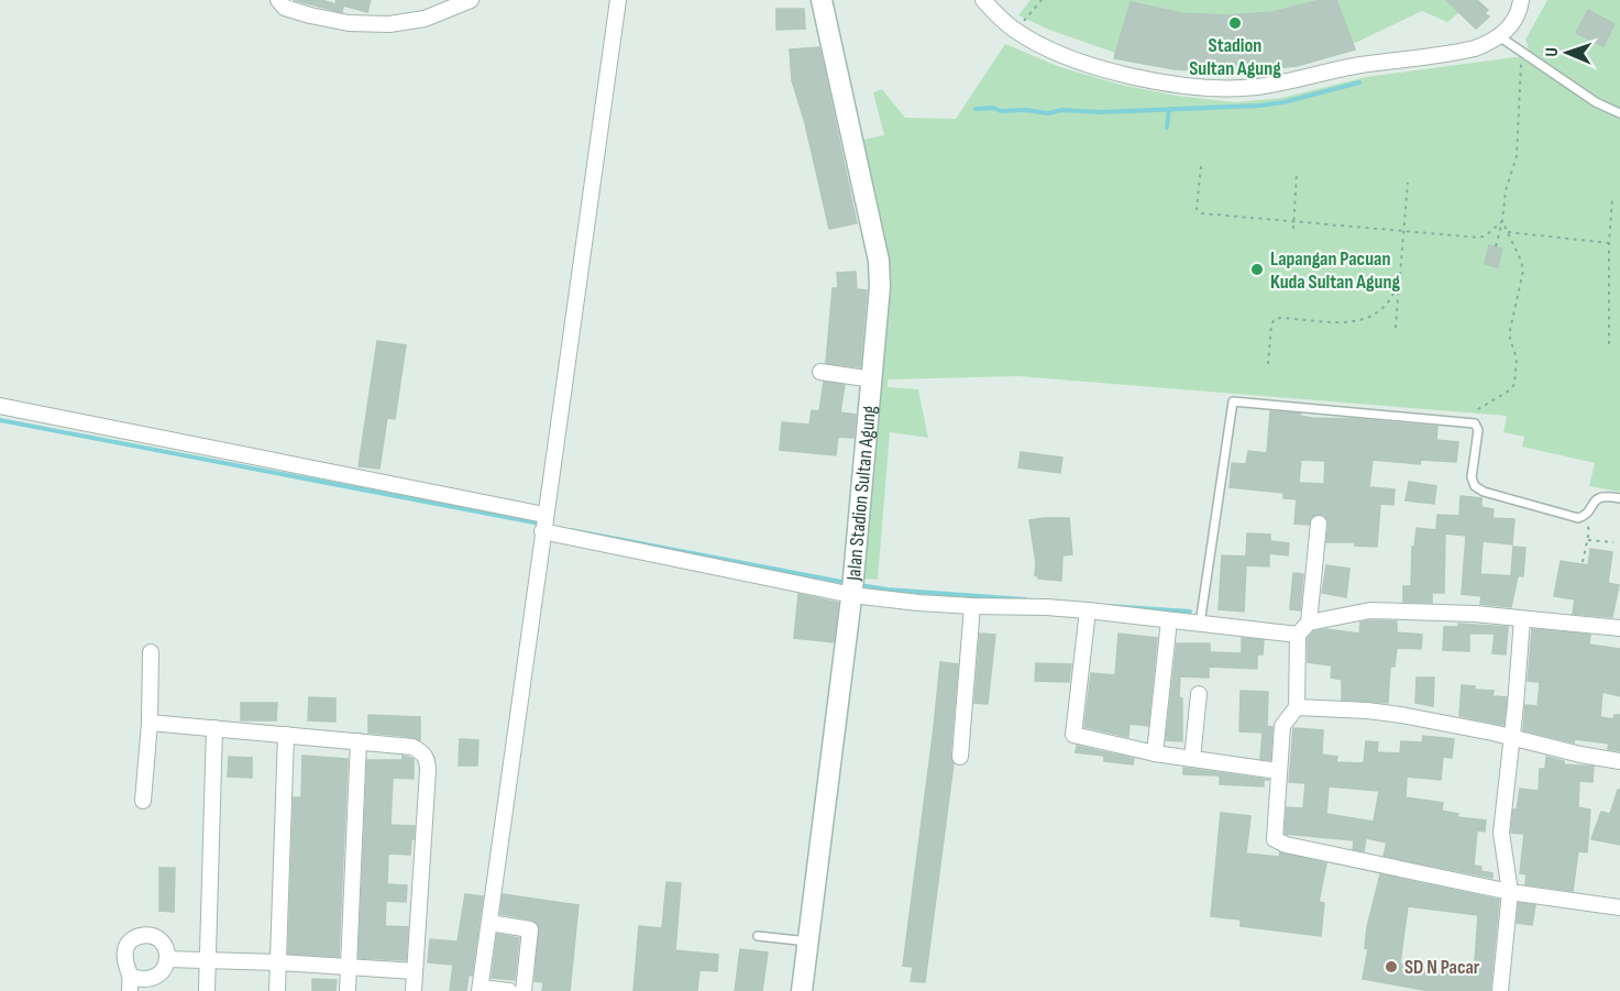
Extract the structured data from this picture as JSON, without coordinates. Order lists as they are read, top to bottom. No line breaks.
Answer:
{"streets":{"main road":["Jalan Stadion Sultan Agung"]},"places":["Stadion Sultan Agung","Lapangan Pacuan Kuda Sultan Agung","SD N Pacar"],"north":"left"}
